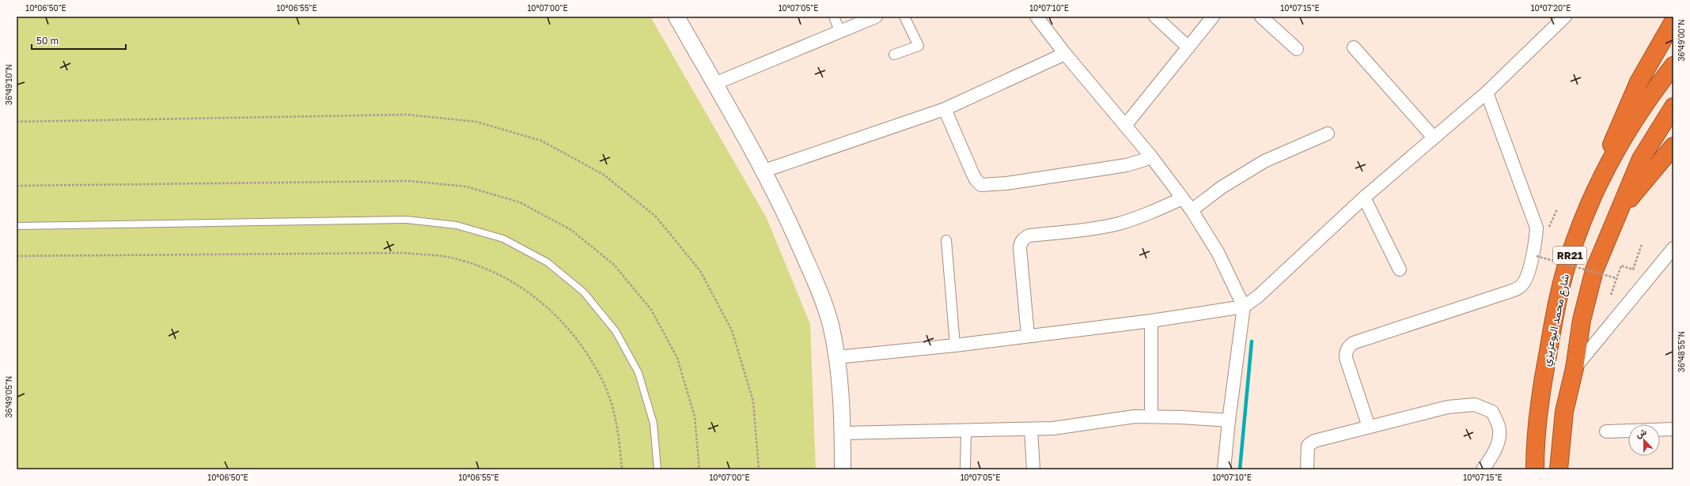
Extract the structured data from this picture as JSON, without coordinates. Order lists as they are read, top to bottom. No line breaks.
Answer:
{"streets":{"highway":["RR21","شارع محمد البوعزيزي"]},"scale_bar":"50 m","north":"top","coordinates":["10°06'50\"E","10°06'55\"E","10°07'00\"E","10°07'05\"E","10°07'10\"E","10°07'15\"E","10°07'20\"E","36°49'00\"N","36°49'10\"N","36°48'55\"N","36°49'05\"N"]}
